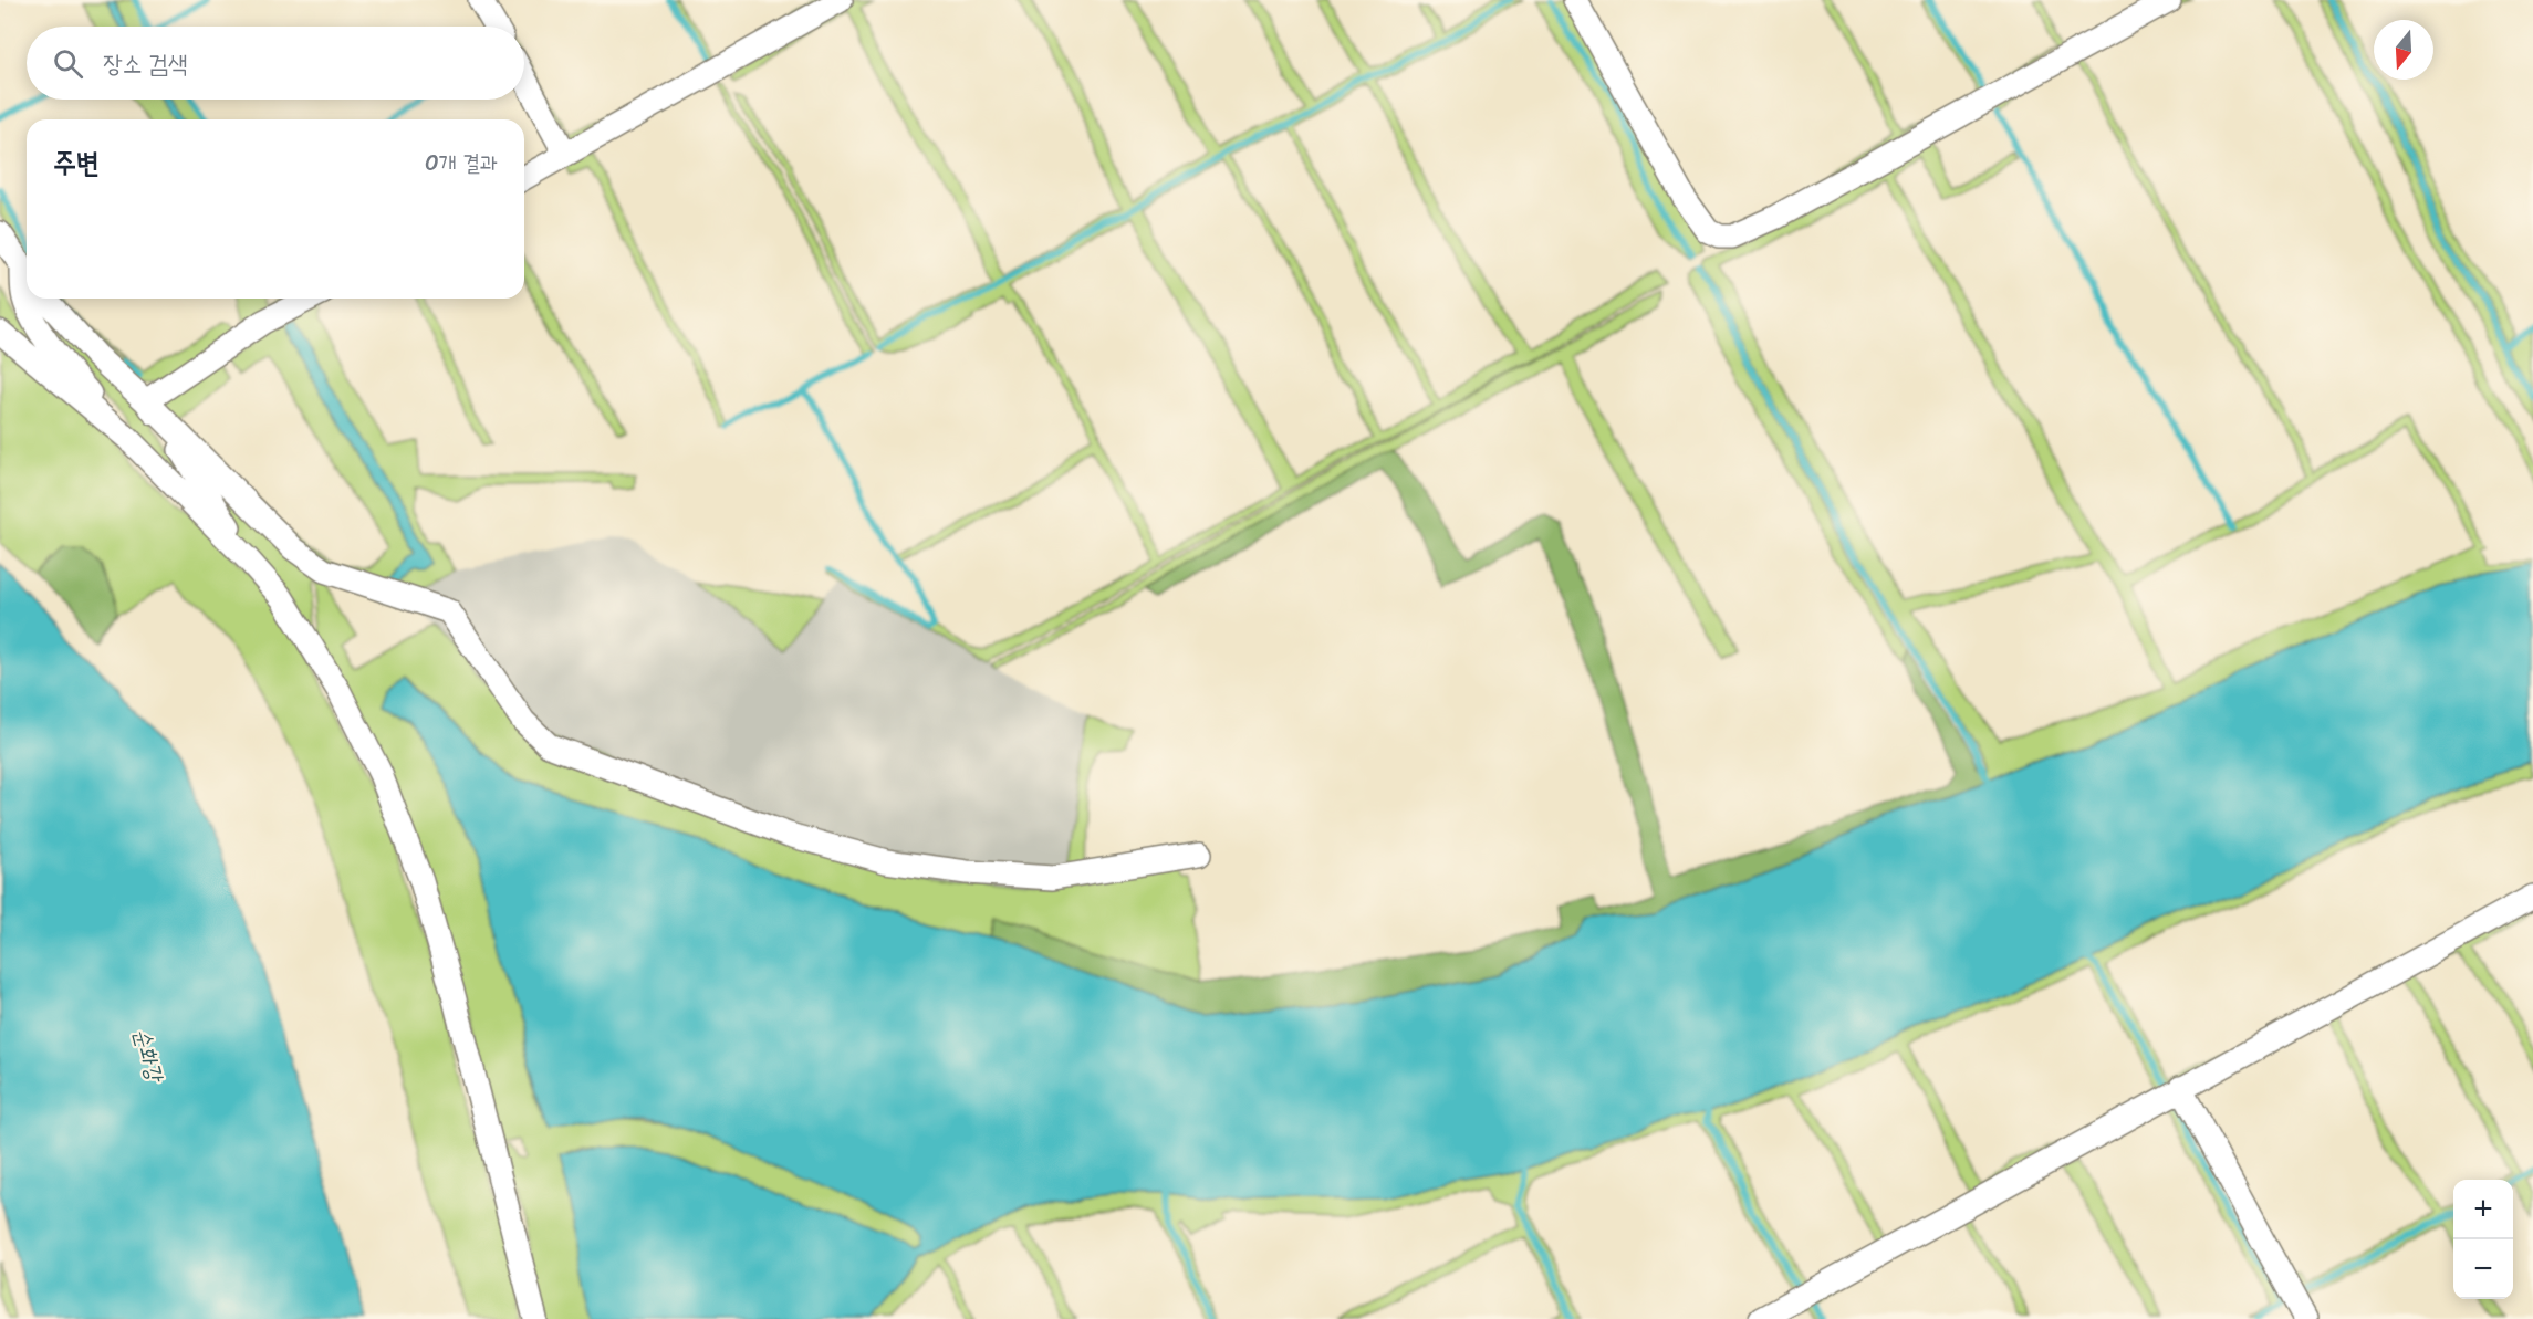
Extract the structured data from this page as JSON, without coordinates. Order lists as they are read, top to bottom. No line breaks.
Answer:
{"water":["순화강"],"north":"bottom","page":{"search":"장소 검색","heading":["주변","0개 결과"],"map_buttons":["+","−"]}}
